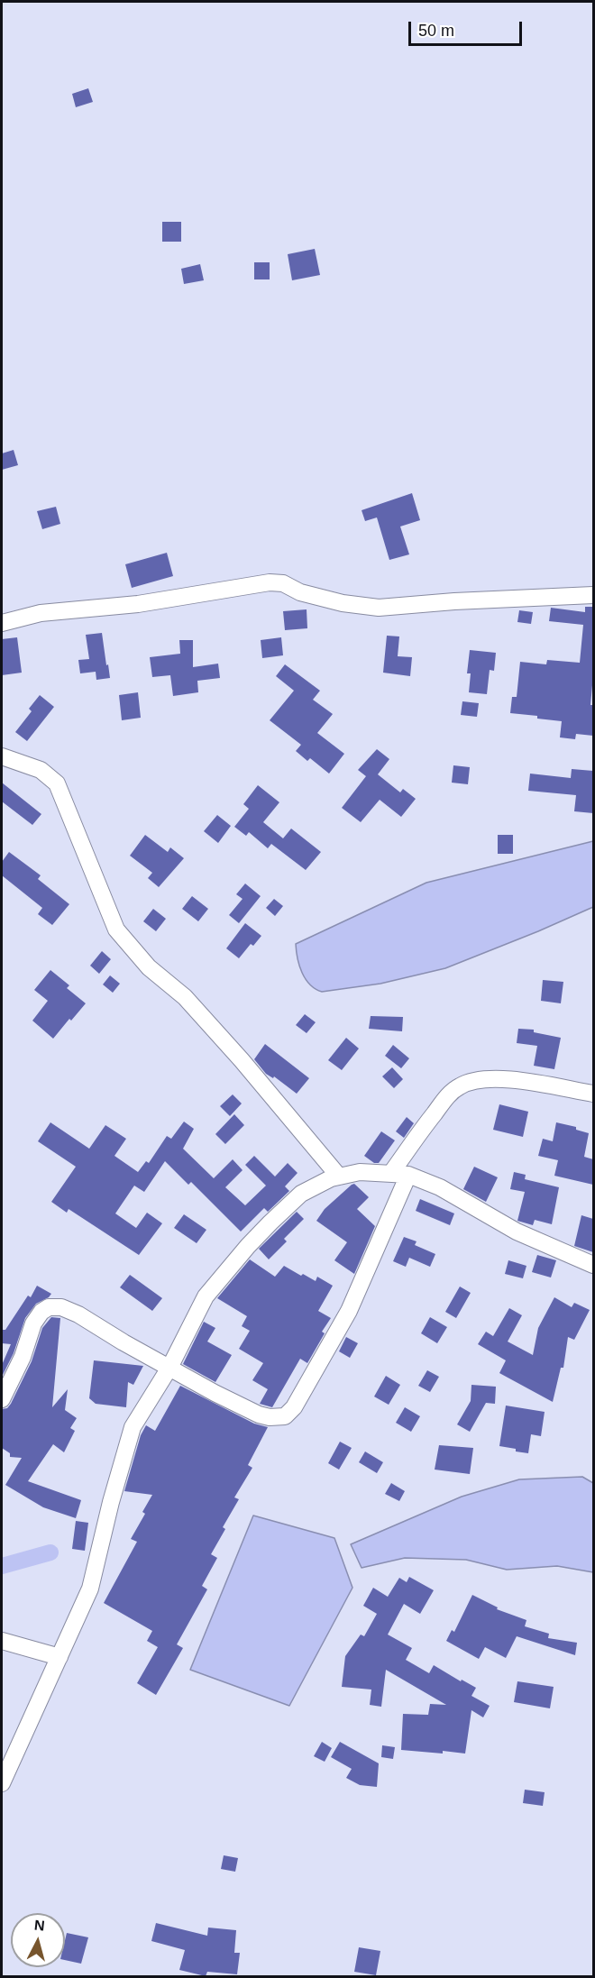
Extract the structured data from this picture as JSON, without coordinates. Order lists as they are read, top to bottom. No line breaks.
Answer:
{"scale_bar":"50 m","north":"top"}
